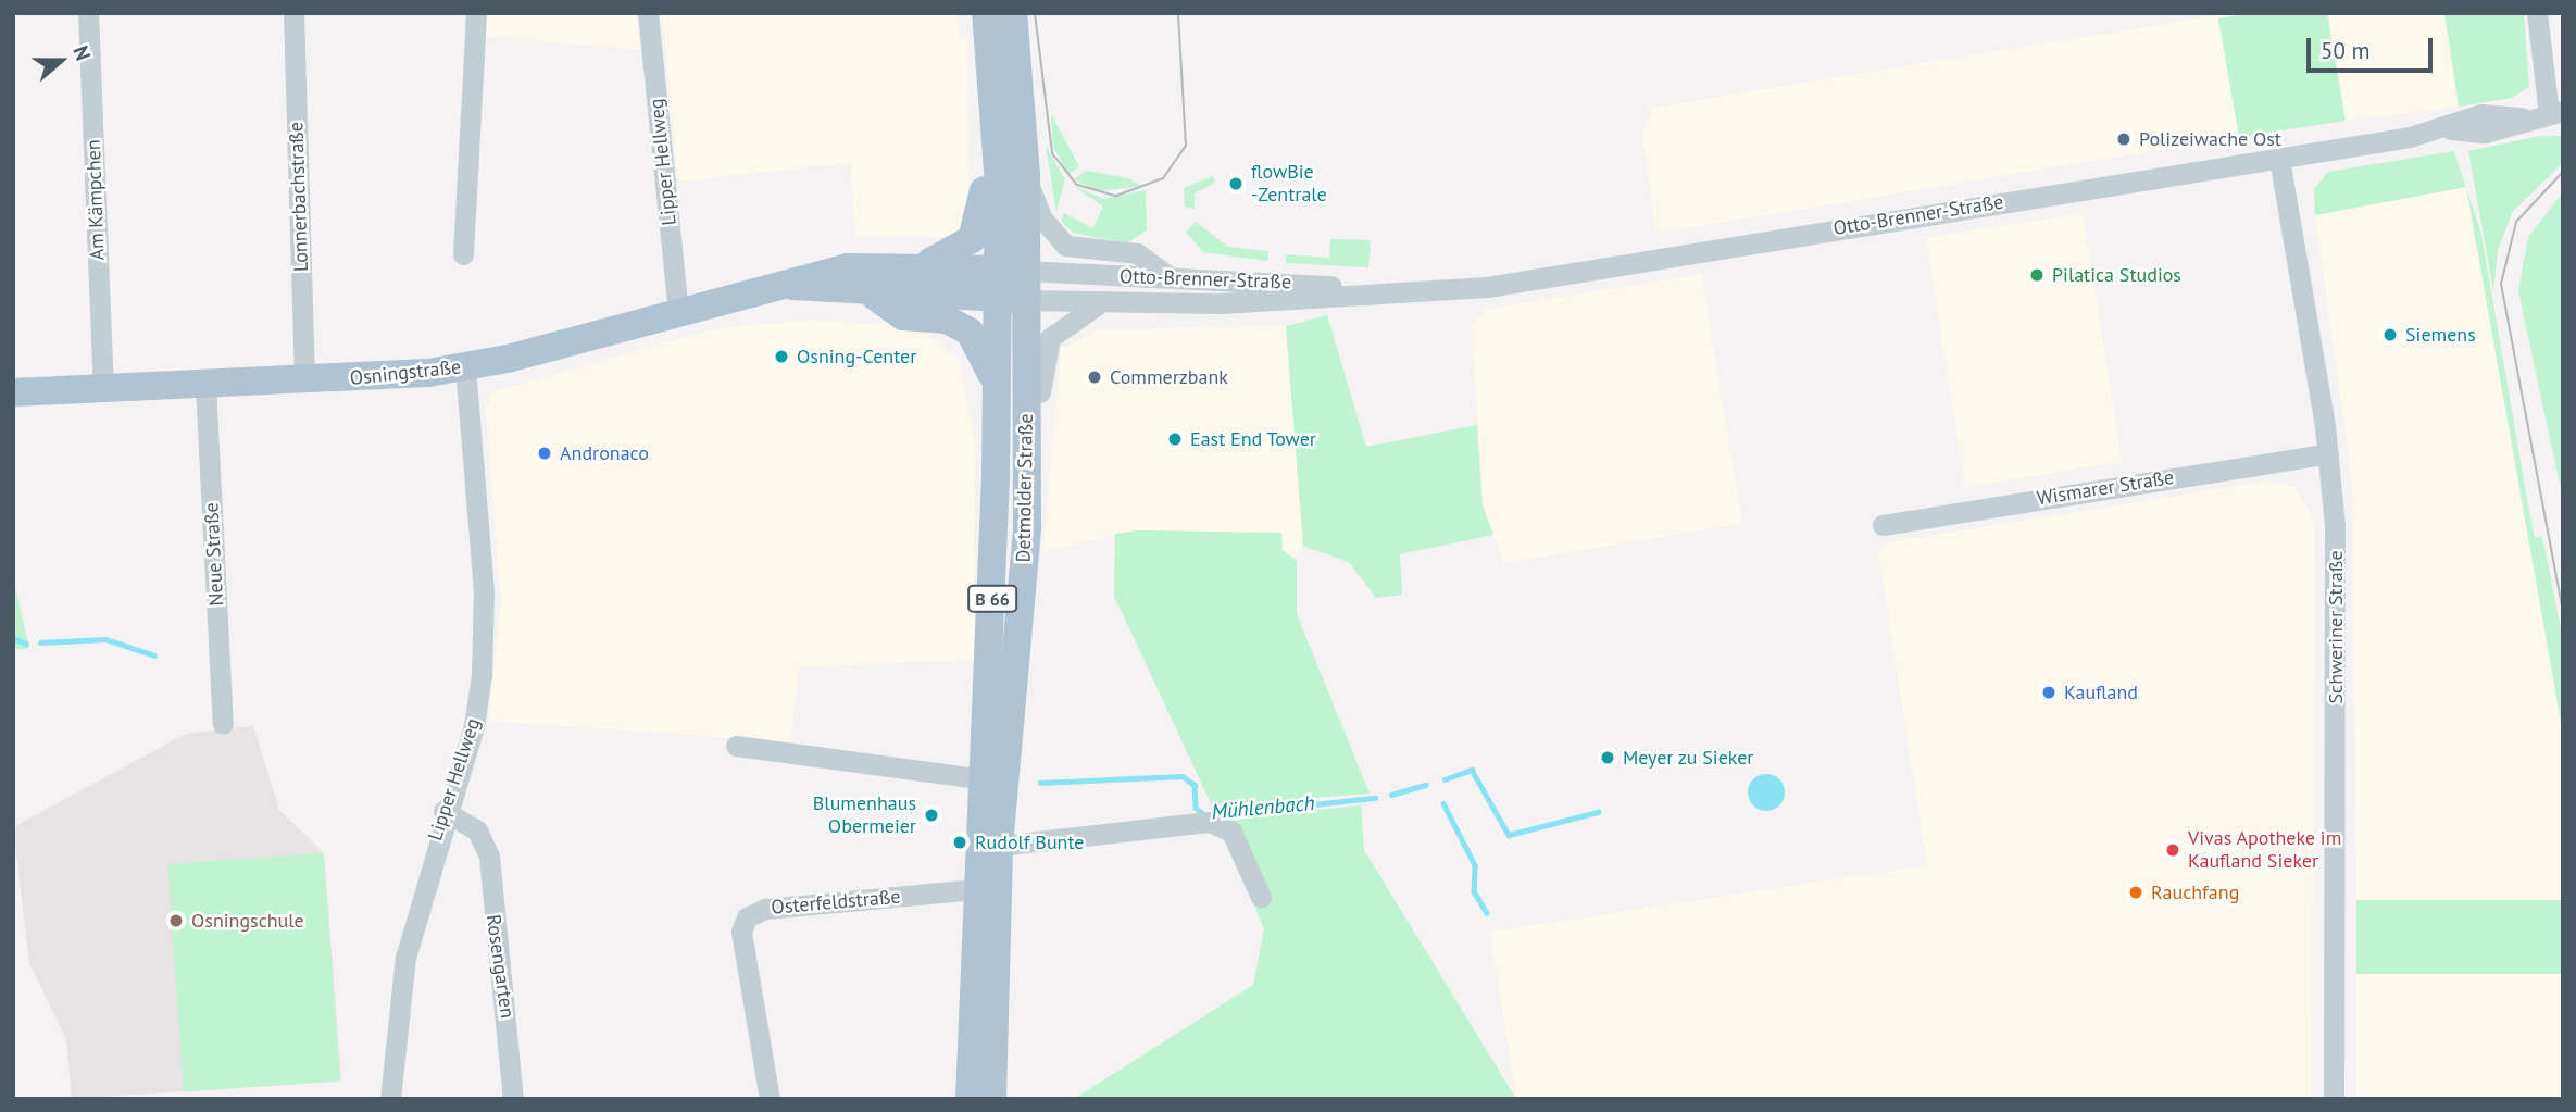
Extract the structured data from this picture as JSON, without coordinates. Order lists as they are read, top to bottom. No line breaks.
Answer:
{"streets":{"main road":["Osningstraße","Detmolder Straße","B 66"],"street":["Lipper Hellweg","Lonnerbachstraße","Am Kämpchen","Otto-Brenner-Straße","Wismarer Straße","Neue Straße","Schweriner Straße","Osterfeldstraße","Rosengarten"]},"crossings":[["Lipper Hellweg","Osningstraße"],["Lipper Hellweg","Rosengarten"],["Lonnerbachstraße","Osningstraße"],["Am Kämpchen","Osningstraße"],["Otto-Brenner-Straße","Osningstraße"],["Otto-Brenner-Straße","Detmolder Straße"],["Otto-Brenner-Straße","B 66"],["Otto-Brenner-Straße","Schweriner Straße"],["Osningstraße","Detmolder Straße"],["Osningstraße","Neue Straße"],["Detmolder Straße","B 66"],["Detmolder Straße","Osterfeldstraße"],["Wismarer Straße","Schweriner Straße"]],"water":["Mühlenbach"],"places":["Polizeiwache Ost","flowBie -Zentrale","Pilatica Studios","Siemens","Osning-Center","Commerzbank","East End Tower","Andronaco","Kaufland","Meyer zu Sieker","Blumenhaus Obermeier","Rudolf Bunte","Vivas Apotheke im Kaufland Sieker","Rauchfang","Osningschule"],"scale_bar":"50 m","north":"right"}
